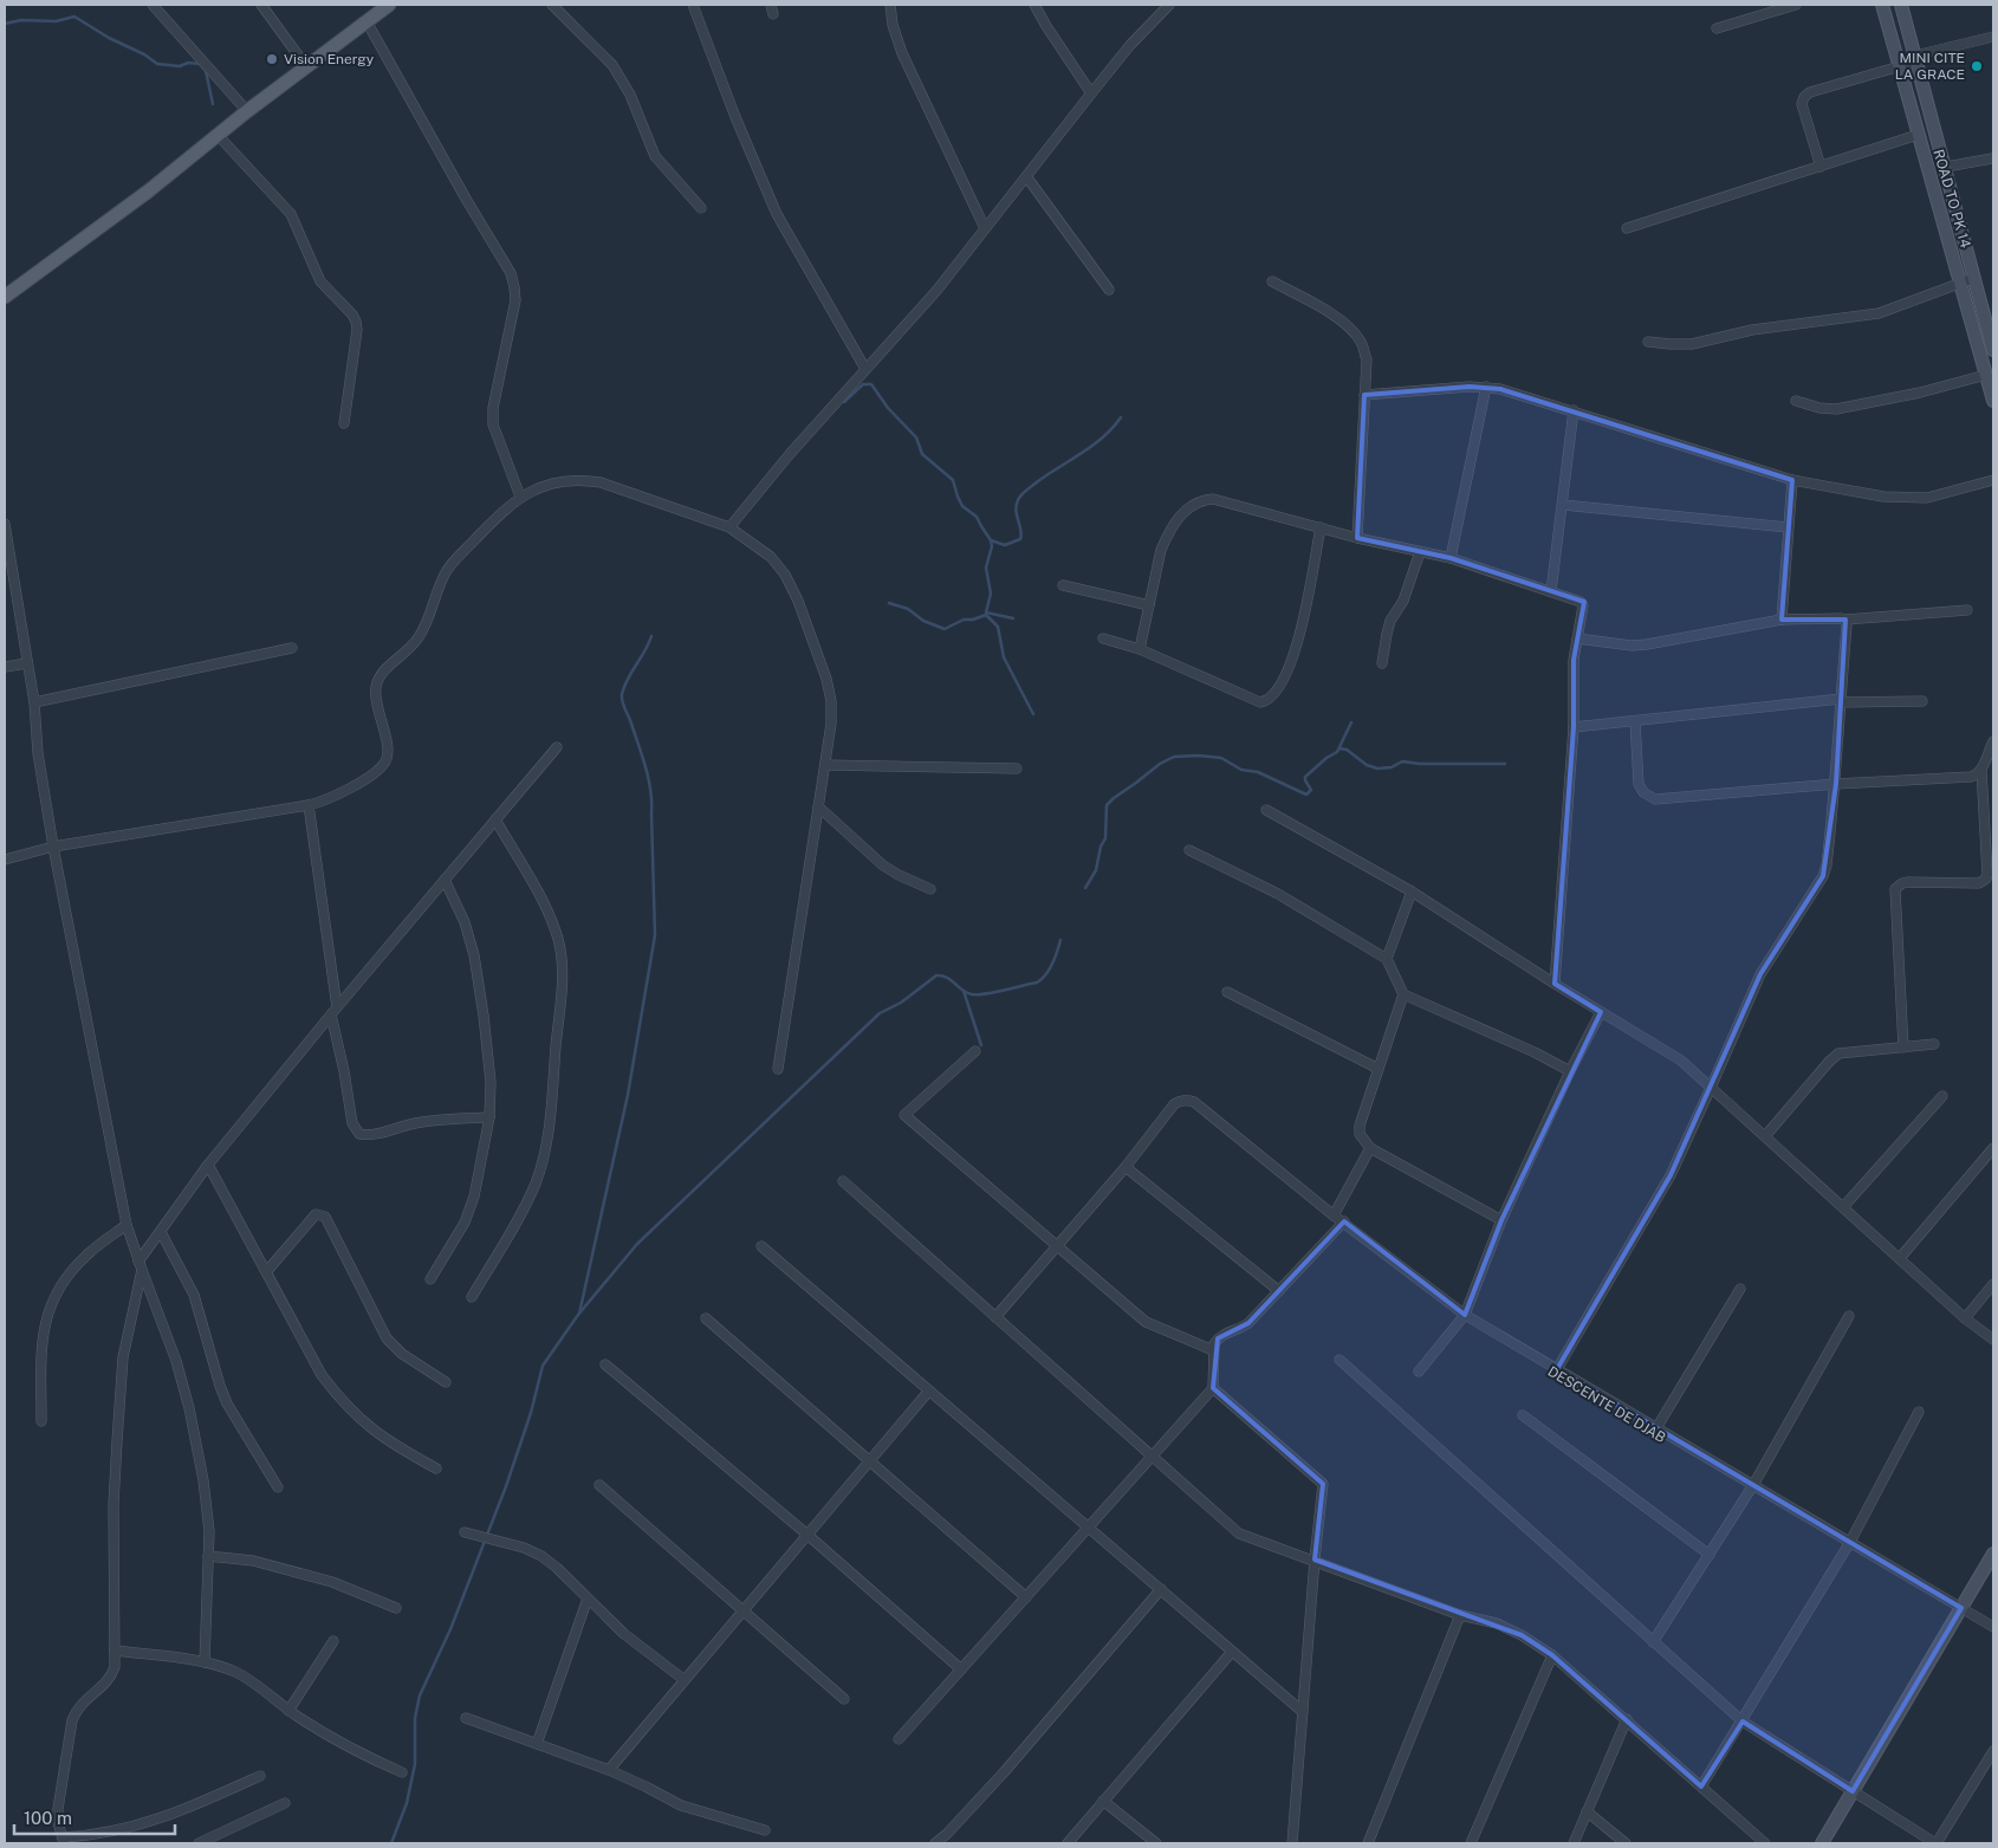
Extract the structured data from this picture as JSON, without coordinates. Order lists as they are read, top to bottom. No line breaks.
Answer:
{"streets":{"main road":["ROAD TO PK 14"],"street":["DESCENTE DE DJAB"]},"places":["Vision Energy","MINI CITE LA GRACE"],"scale_bar":"100 m"}
